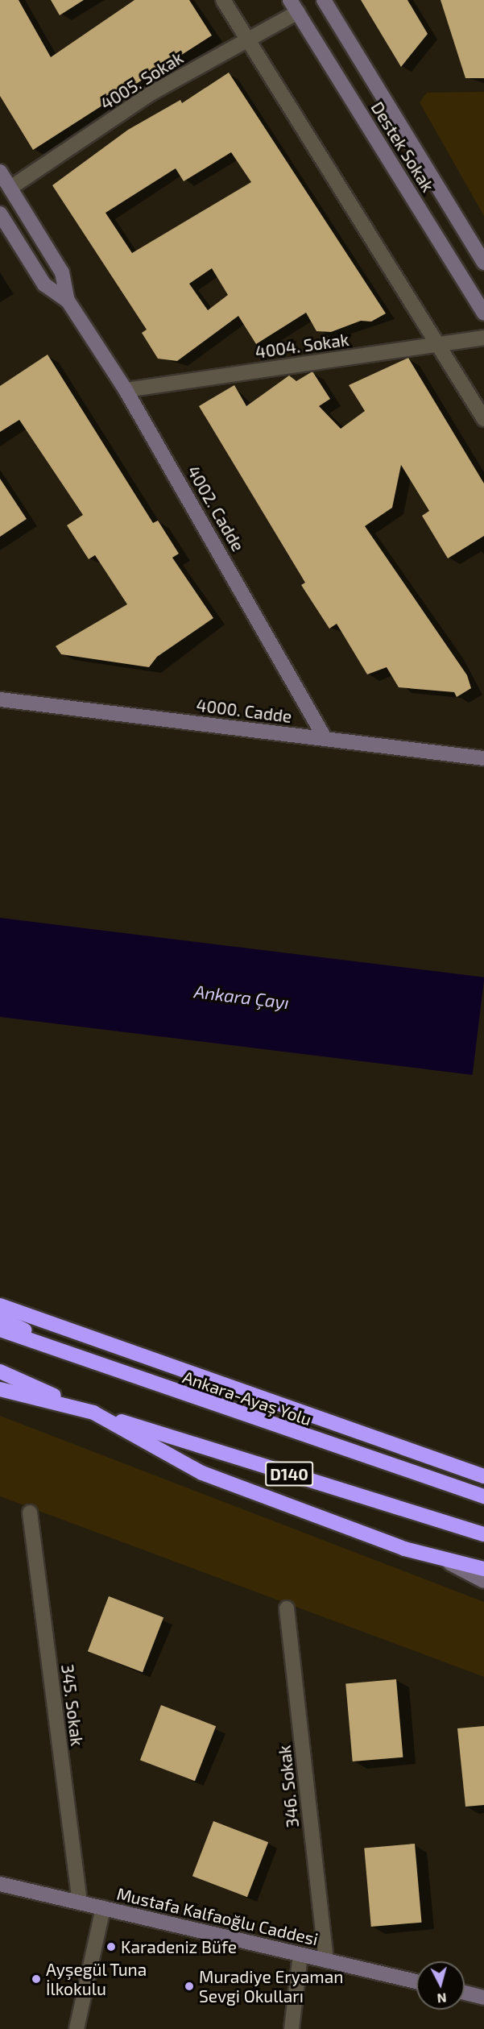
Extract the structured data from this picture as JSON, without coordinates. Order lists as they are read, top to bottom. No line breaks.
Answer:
{"streets":{"highway":["Ankara-Ayaş Yolu","D140"],"street":["4005. Sokak","Destek Sokak","4004. Sokak","4002. Cadde","4000. Cadde","345. Sokak","346. Sokak","Mustafa Kalfaoğlu Caddesi"]},"crossings":[["4005. Sokak","Destek Sokak"],["4005. Sokak","4002. Cadde"],["4004. Sokak","4002. Cadde"],["4002. Cadde","4000. Cadde"],["345. Sokak","Mustafa Kalfaoğlu Caddesi"],["346. Sokak","Mustafa Kalfaoğlu Caddesi"]],"water":["Ankara Çayı"],"places":["Karadeniz Büfe","Ayşegül Tuna İlkokulu","Muradiye Eryaman Sevgi Okulları"],"north":"bottom"}
